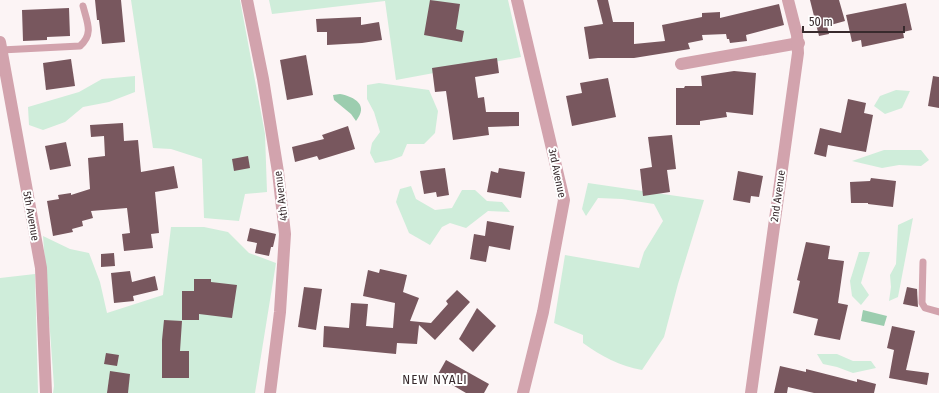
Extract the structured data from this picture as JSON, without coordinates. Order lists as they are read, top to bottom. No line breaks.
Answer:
{"streets":{"street":["3rd Avenue","4th Avenue","2nd Avenue","5th Avenue"]},"districts":["NEW NYALI"],"scale_bar":"50 m"}
